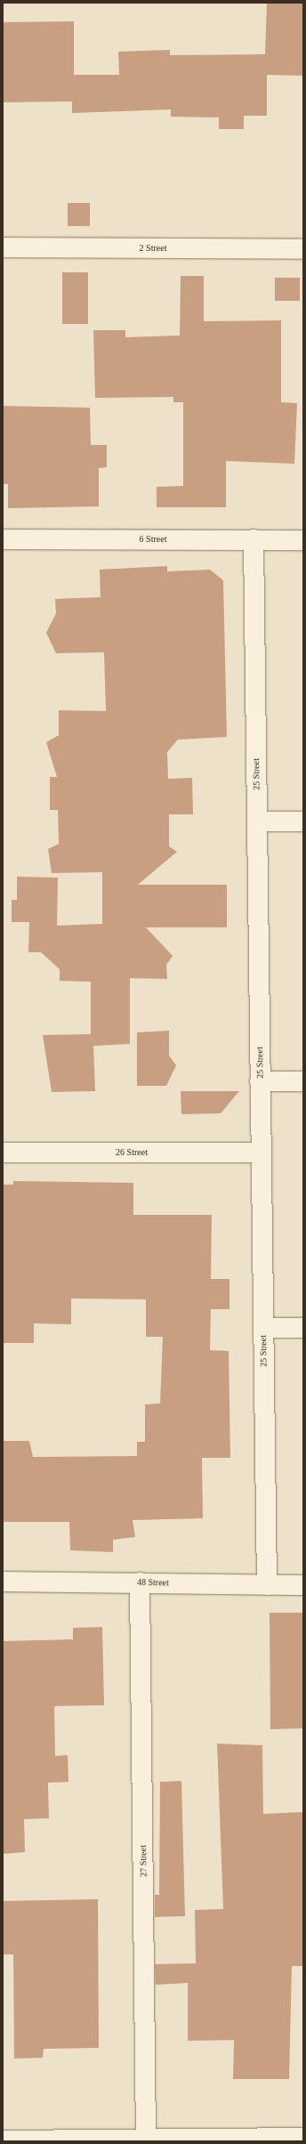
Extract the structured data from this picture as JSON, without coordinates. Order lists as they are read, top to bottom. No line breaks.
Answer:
{"streets":{"street":["2 Street","6 Street","25 Street","26 Street","48 Street","27 Street"]},"crossings":[["6 Street","25 Street"],["25 Street","26 Street"],["25 Street","48 Street"],["48 Street","27 Street"]]}
